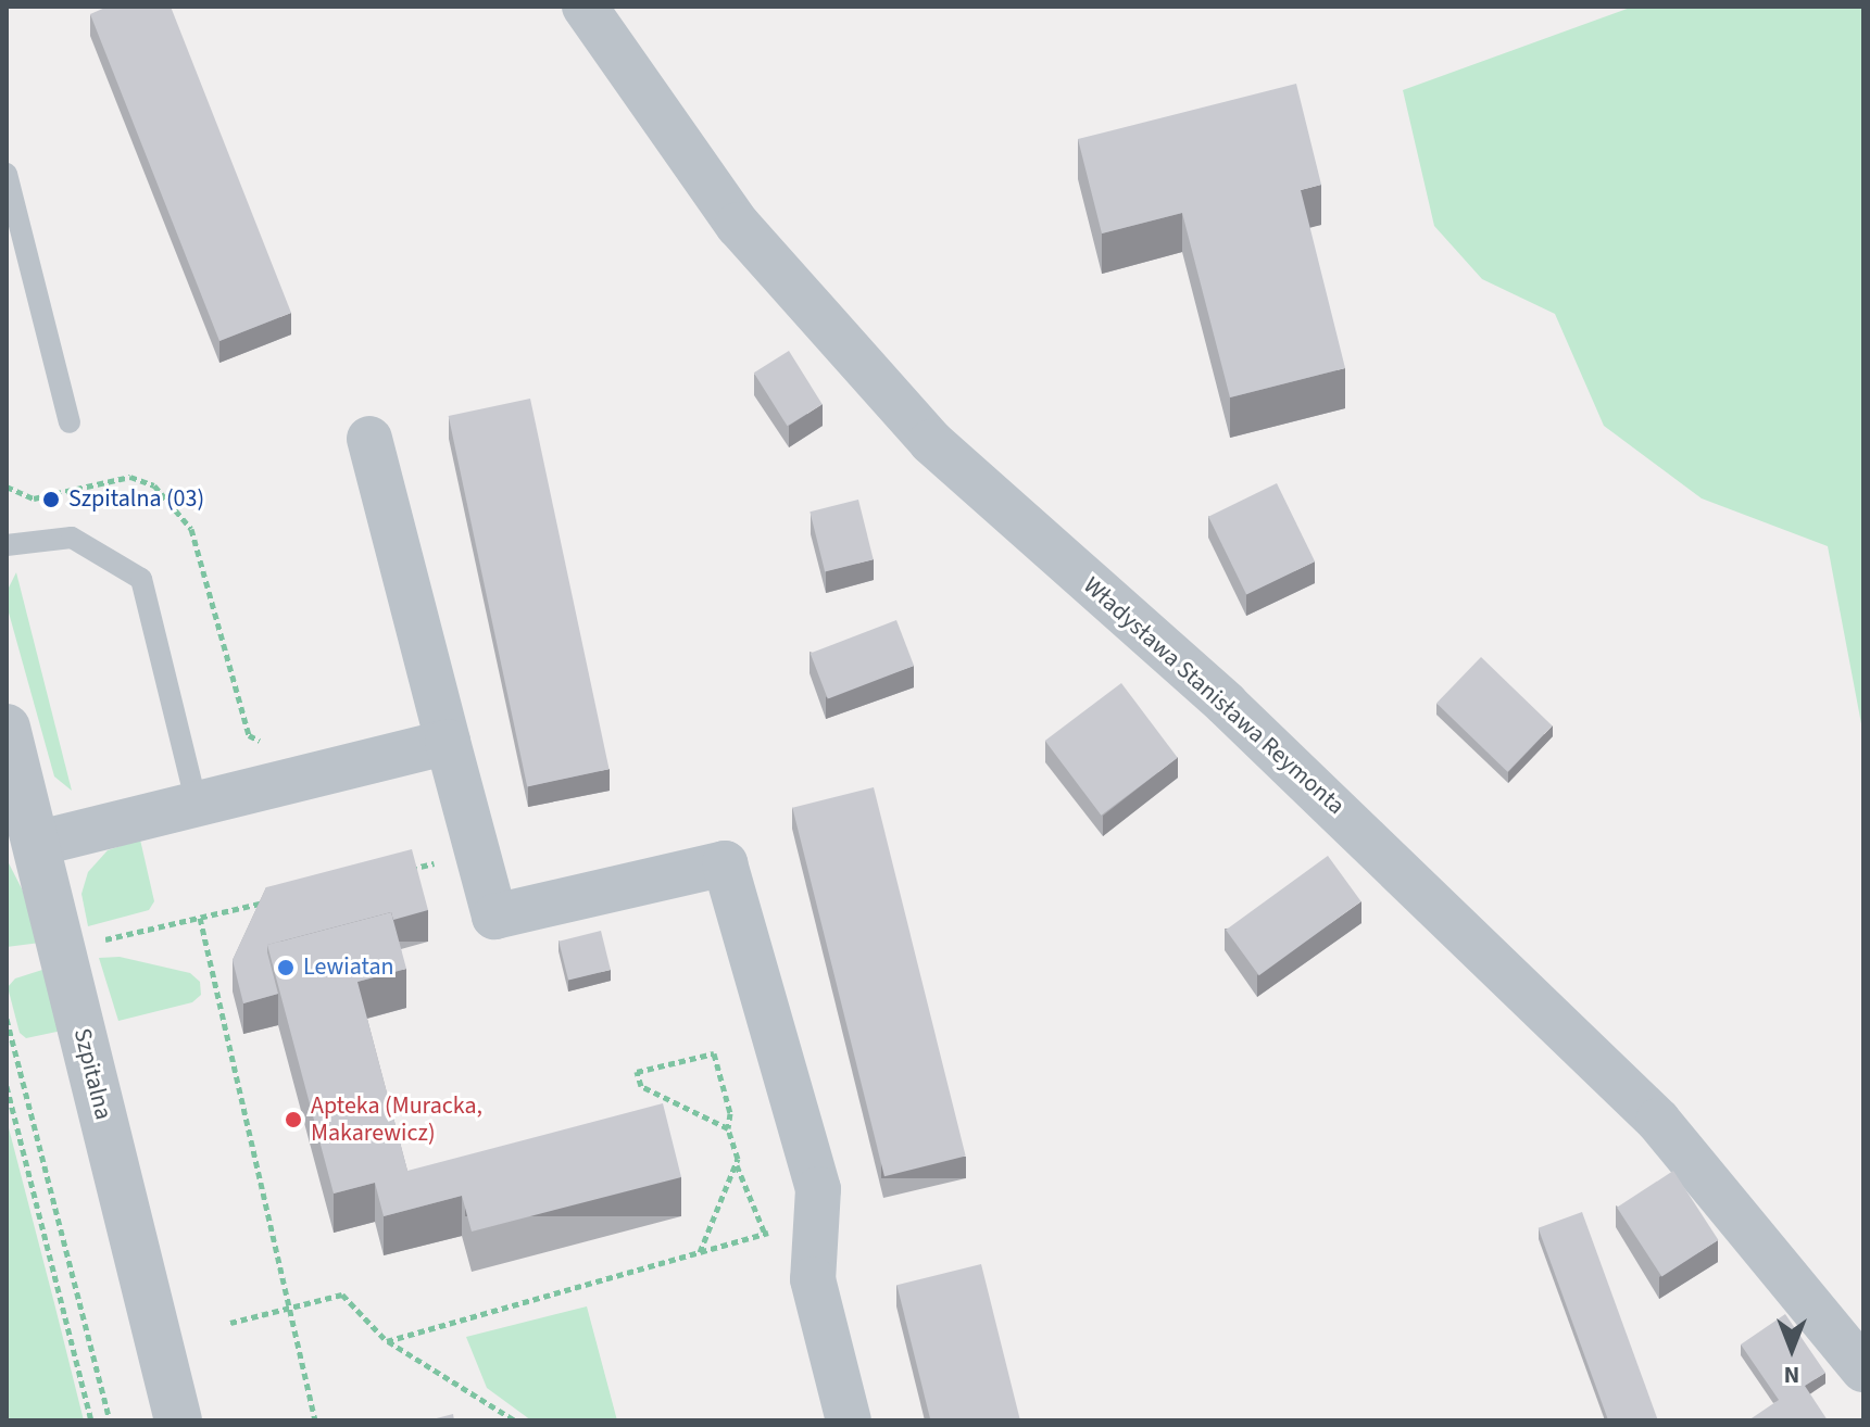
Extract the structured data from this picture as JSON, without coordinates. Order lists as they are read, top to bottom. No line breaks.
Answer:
{"streets":{"street":["Władysława Stanisława Reymonta","Szpitalna"]},"places":["Szpitalna (03)","Lewiatan","Apteka (Muracka, Makarewicz)"],"north":"bottom"}
